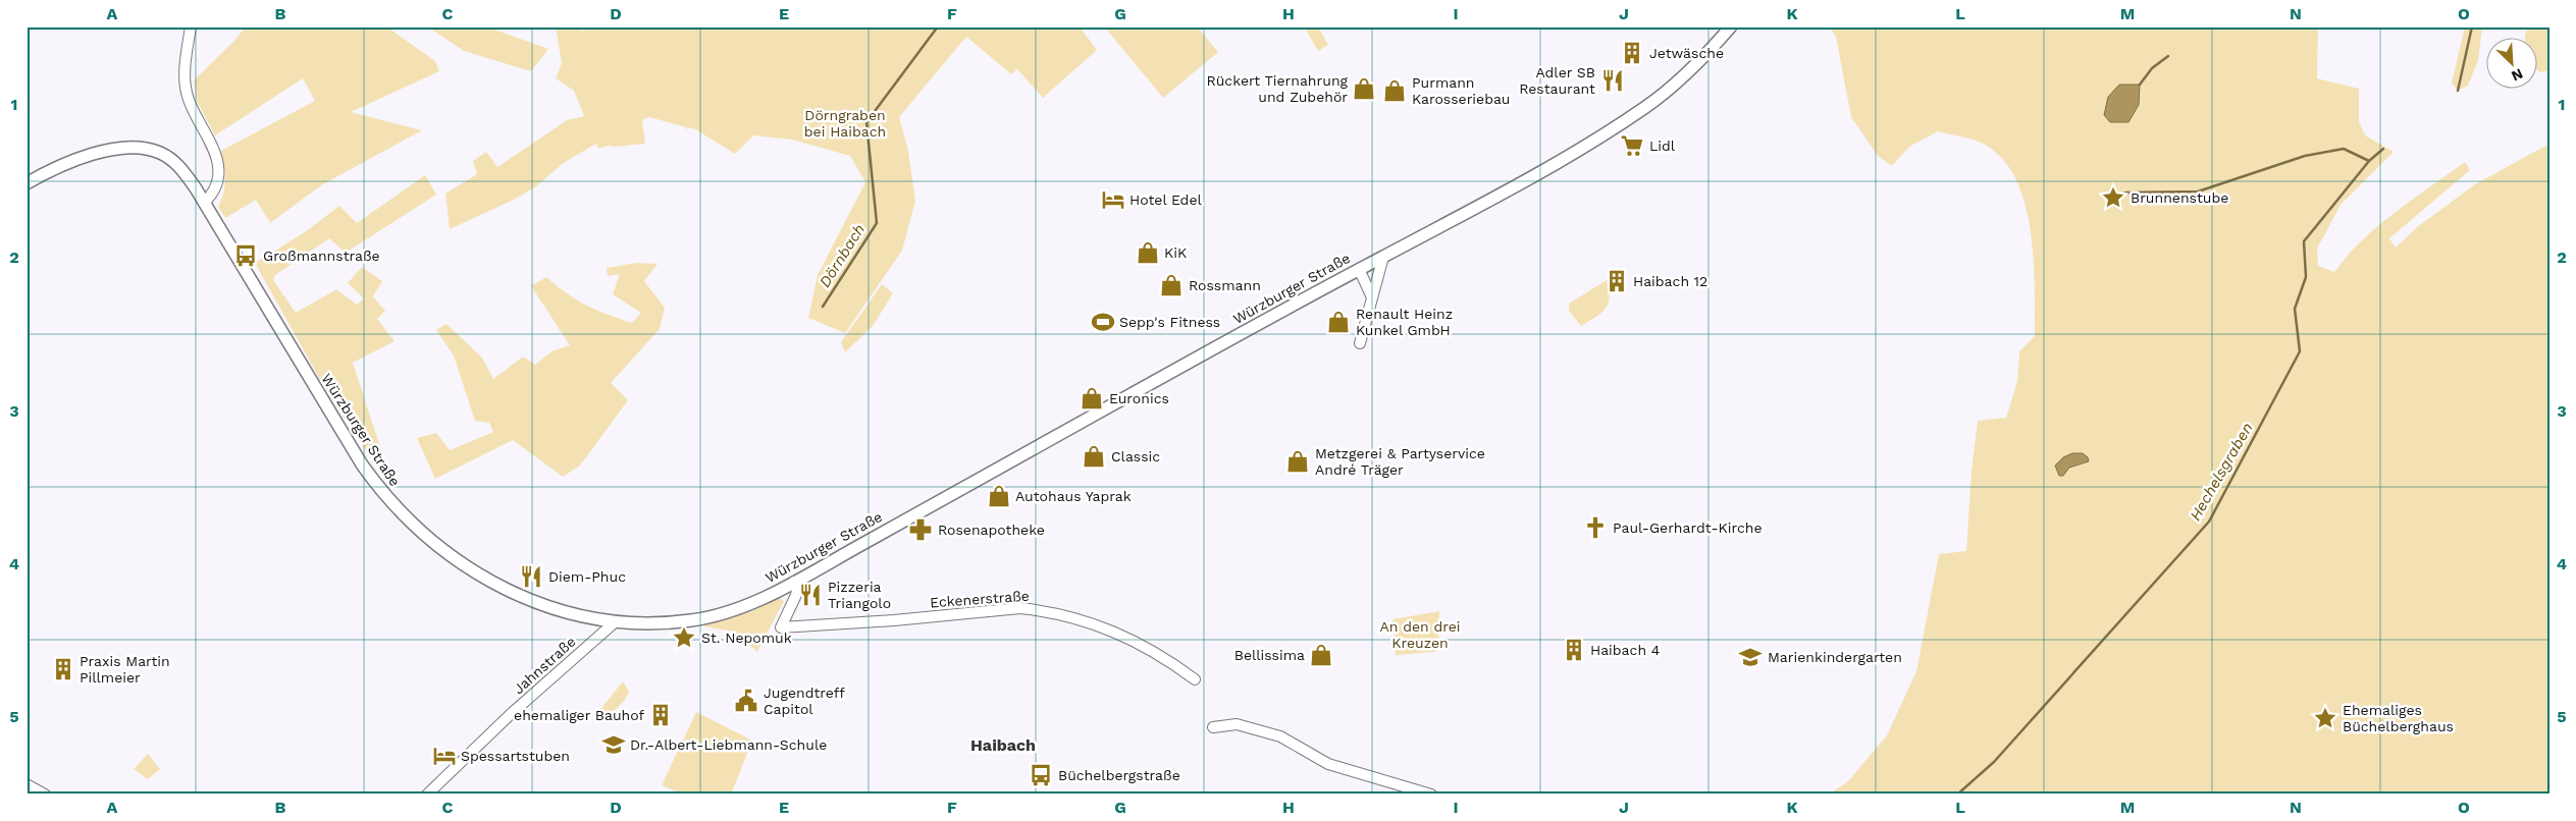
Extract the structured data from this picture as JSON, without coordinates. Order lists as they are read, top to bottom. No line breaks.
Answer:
{"streets":{"main road":["Würzburger Straße"],"street":["Eckenerstraße","Jahnstraße"]},"crossings":[["Würzburger Straße","Eckenerstraße"],["Würzburger Straße","Jahnstraße"]],"districts":["Haibach"],"water":["Dörnbach","Hechelsgraben"],"parks":["Dörngraben bei Haibach","An den drei Kreuzen"],"places":{"building":["Jetwäsche","Haibach 12","Haibach 4","Praxis Martin Pillmeier","ehemaliger Bauhof"],"restaurant":["Adler SB Restaurant","Diem-Phuc","Pizzeria Triangolo"],"shop":["Rückert Tiernahrung und Zubehör","Purmann Karosseriebau","KiK","Rossmann","Renault Heinz Kunkel GmbH","Euronics","Classic","Metzgerei & Partyservice André Träger","Autohaus Yaprak","Bellissima"],"supermarket":["Lidl"],"place":["Brunnenstube","St. Nepomuk","Ehemaliges Büchelberghaus"],"hotel":["Hotel Edel","Spessartstuben"],"bus stop":["Großmannstraße","Büchelbergstraße"],"sports":["Sepp's Fitness"],"church":["Paul-Gerhardt-Kirche"],"pharmacy":["Rosenapotheke"],"school or university":["Marienkindergarten","Dr.-Albert-Liebmann-Schule"],"public building":["Jugendtreff Capitol"]},"north":"bottom right","grid":{"columns":["A","B","C","D","E","F","G","H","I","J","K","L","M","N","O"],"rows":["1","2","3","4","5"]}}
